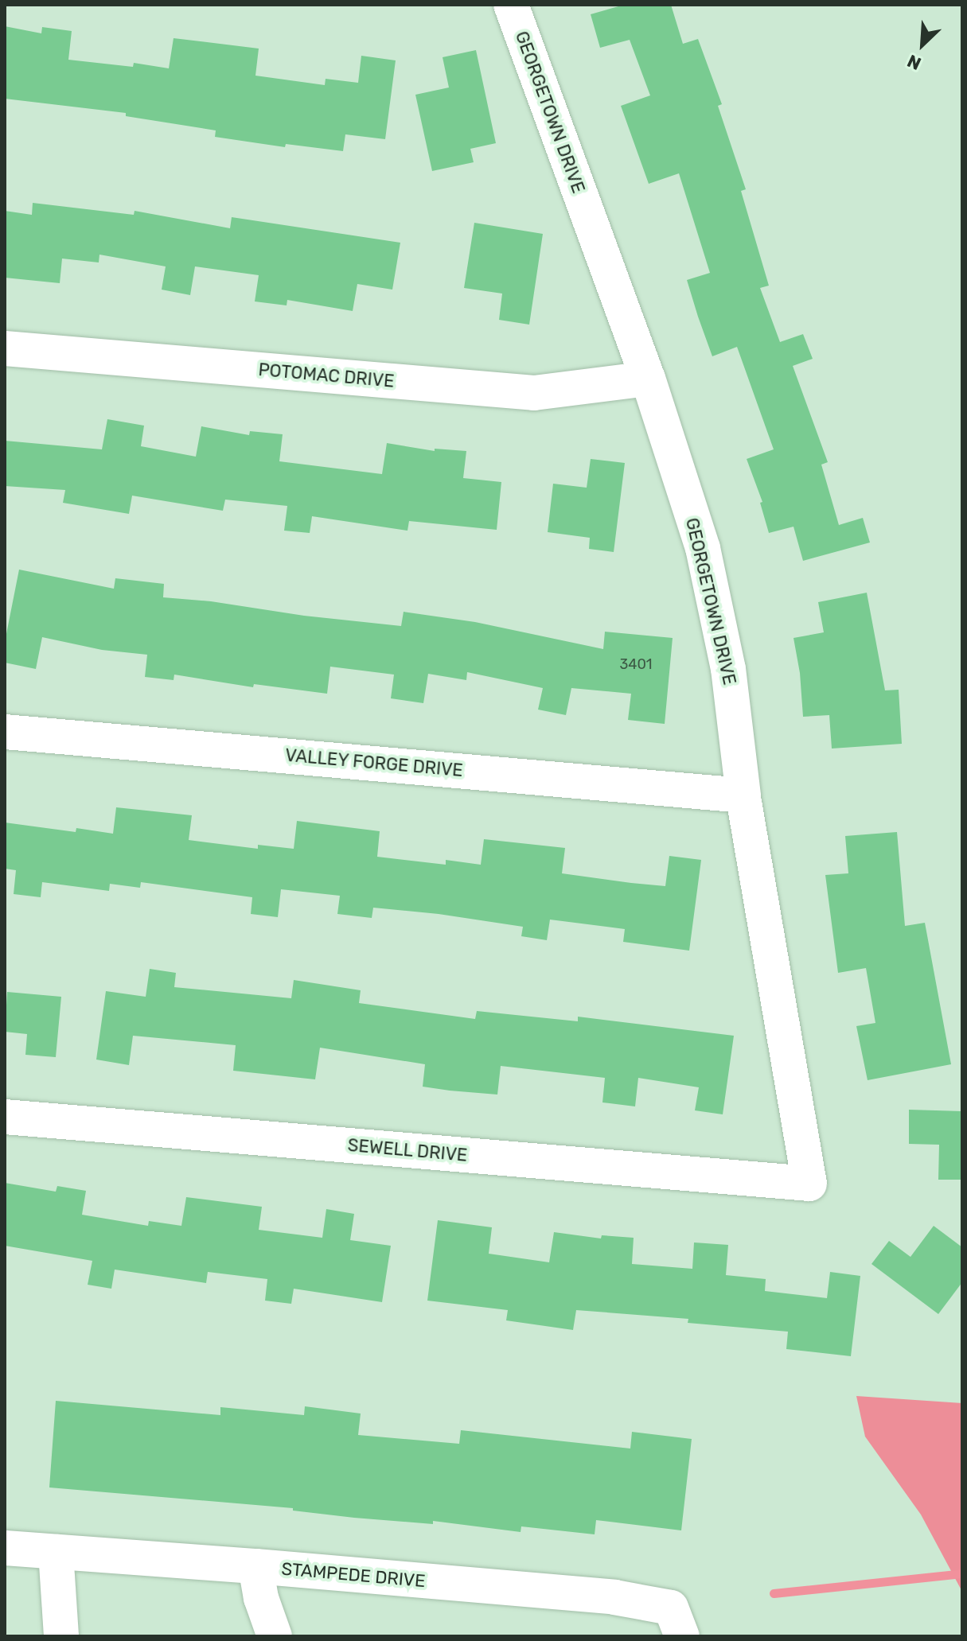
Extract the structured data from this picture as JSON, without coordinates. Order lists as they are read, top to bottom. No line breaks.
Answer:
{"streets":{"street":["GEORGETOWN DRIVE","POTOMAC DRIVE","VALLEY FORGE DRIVE","SEWELL DRIVE","STAMPEDE DRIVE"]},"crossings":[["GEORGETOWN DRIVE","POTOMAC DRIVE"],["GEORGETOWN DRIVE","VALLEY FORGE DRIVE"],["GEORGETOWN DRIVE","SEWELL DRIVE"]],"house_numbers":["3401"],"north":"bottom left"}
